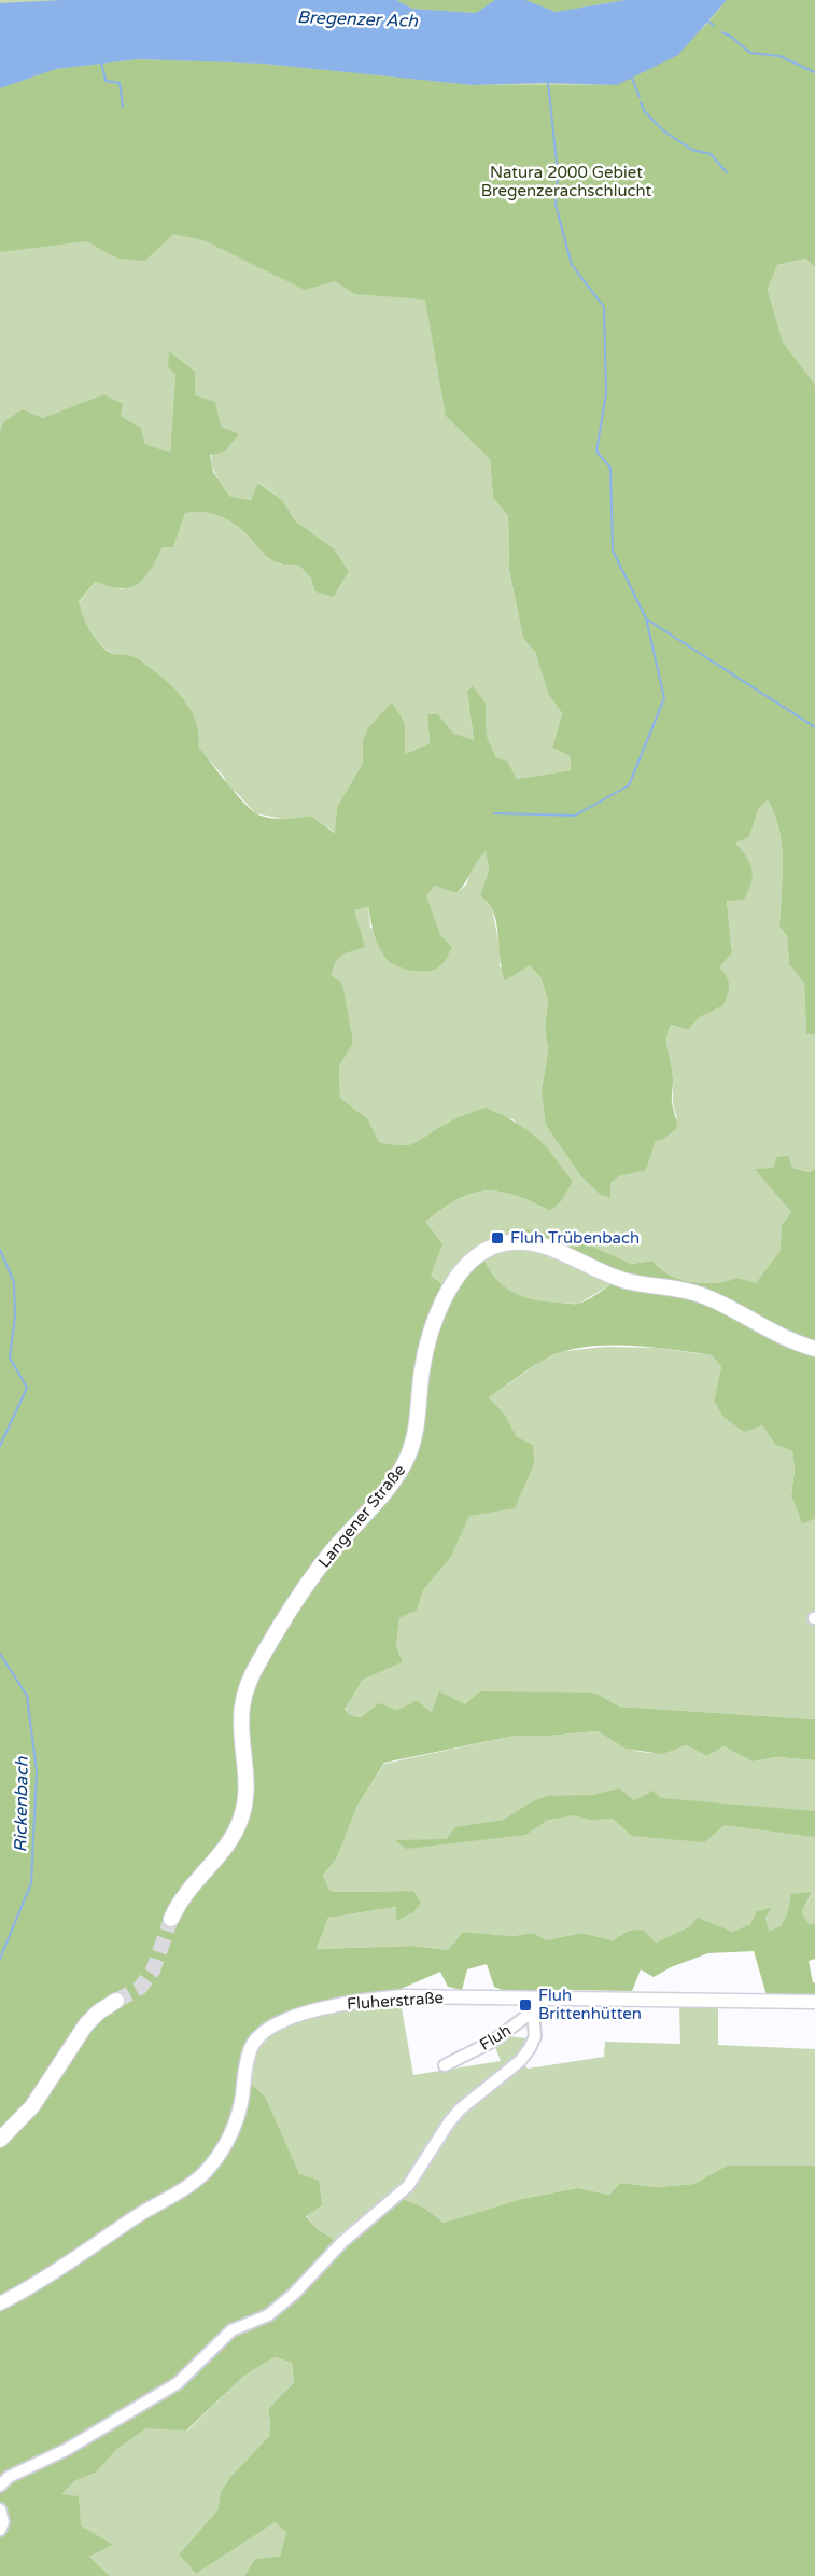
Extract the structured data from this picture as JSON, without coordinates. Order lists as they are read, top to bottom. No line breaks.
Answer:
{"streets":{"main road":["Langener Straße"],"street":["Fluherstraße","Fluh"]},"crossings":[["Fluherstraße","Fluh"]],"water":["Bregenzer Ach","Rickenbach"],"parks":["Natura 2000 Gebiet Bregenzerachschlucht"],"places":{"transit":["Fluh Trübenbach","Fluh Brittenhütten"]}}
